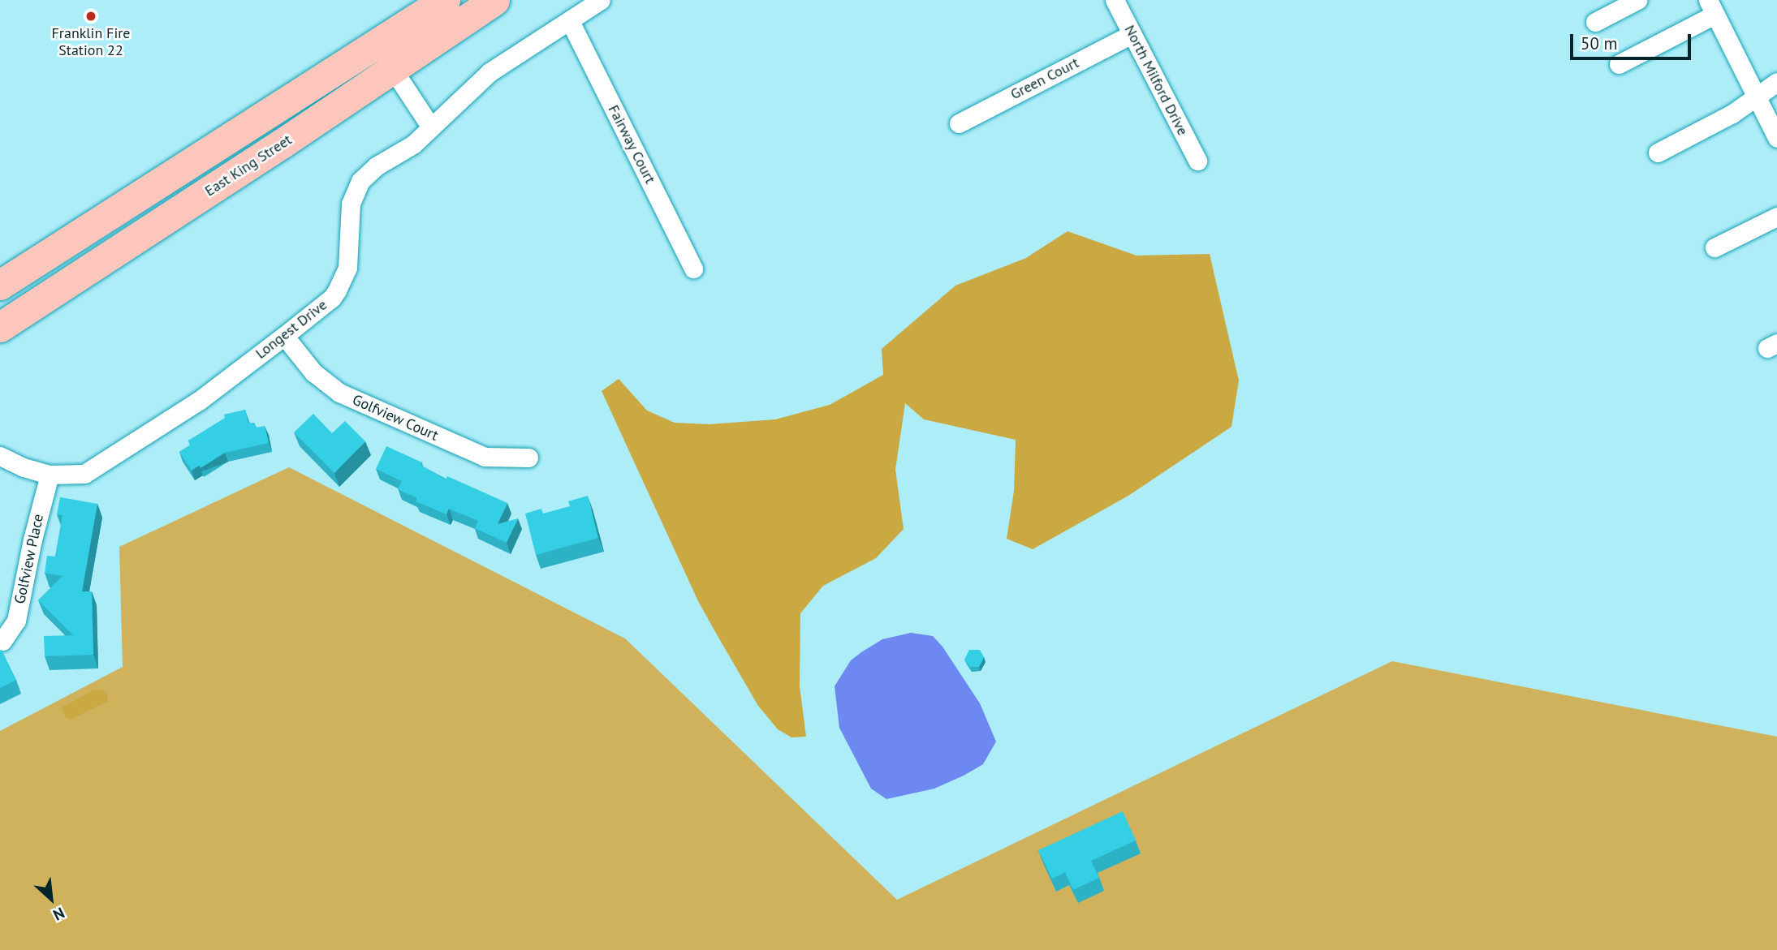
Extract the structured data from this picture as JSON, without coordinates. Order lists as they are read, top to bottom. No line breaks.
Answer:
{"streets":{"main road":["East King Street"],"street":["Green Court","North Milford Drive","Fairway Court","Longest Drive","Golfview Court","Golfview Place"]},"crossings":[["Green Court","North Milford Drive"],["Fairway Court","Longest Drive"],["Longest Drive","Golfview Court"],["Longest Drive","Golfview Place"]],"places":["Franklin Fire Station 22"],"scale_bar":"50 m","north":"bottom right"}
